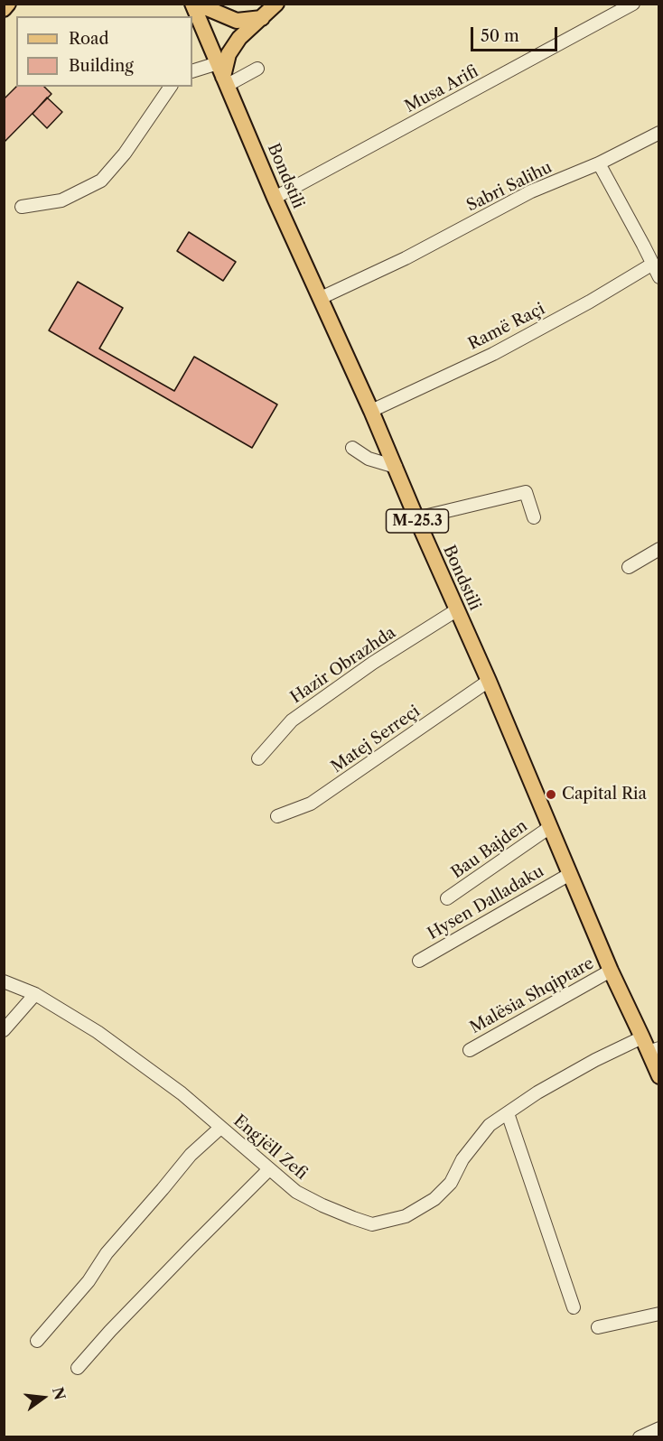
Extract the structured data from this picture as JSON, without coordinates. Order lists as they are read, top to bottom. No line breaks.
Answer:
{"streets":{"main road":["Bondstili","M-25.3"],"street":["Musa Arifi","Sabri Salihu","Ramë Raçi","Hazir Obrazhda","Matej Serreçi","Bau Bajden","Hysen Dalladaku","Malësia Shqiptare","Engjëll Zefi"]},"crossings":[["Musa Arifi","Bondstili"],["Bondstili","Sabri Salihu"],["Bondstili","Ramë Raçi"],["Bondstili","Hazir Obrazhda"],["Bondstili","Matej Serreçi"],["Bondstili","Bau Bajden"],["Bondstili","Hysen Dalladaku"],["Bondstili","Malësia Shqiptare"],["Bondstili","Engjëll Zefi"]],"places":["Capital Ria"],"legend":["Road","Building"],"scale_bar":"50 m","north":"right"}
